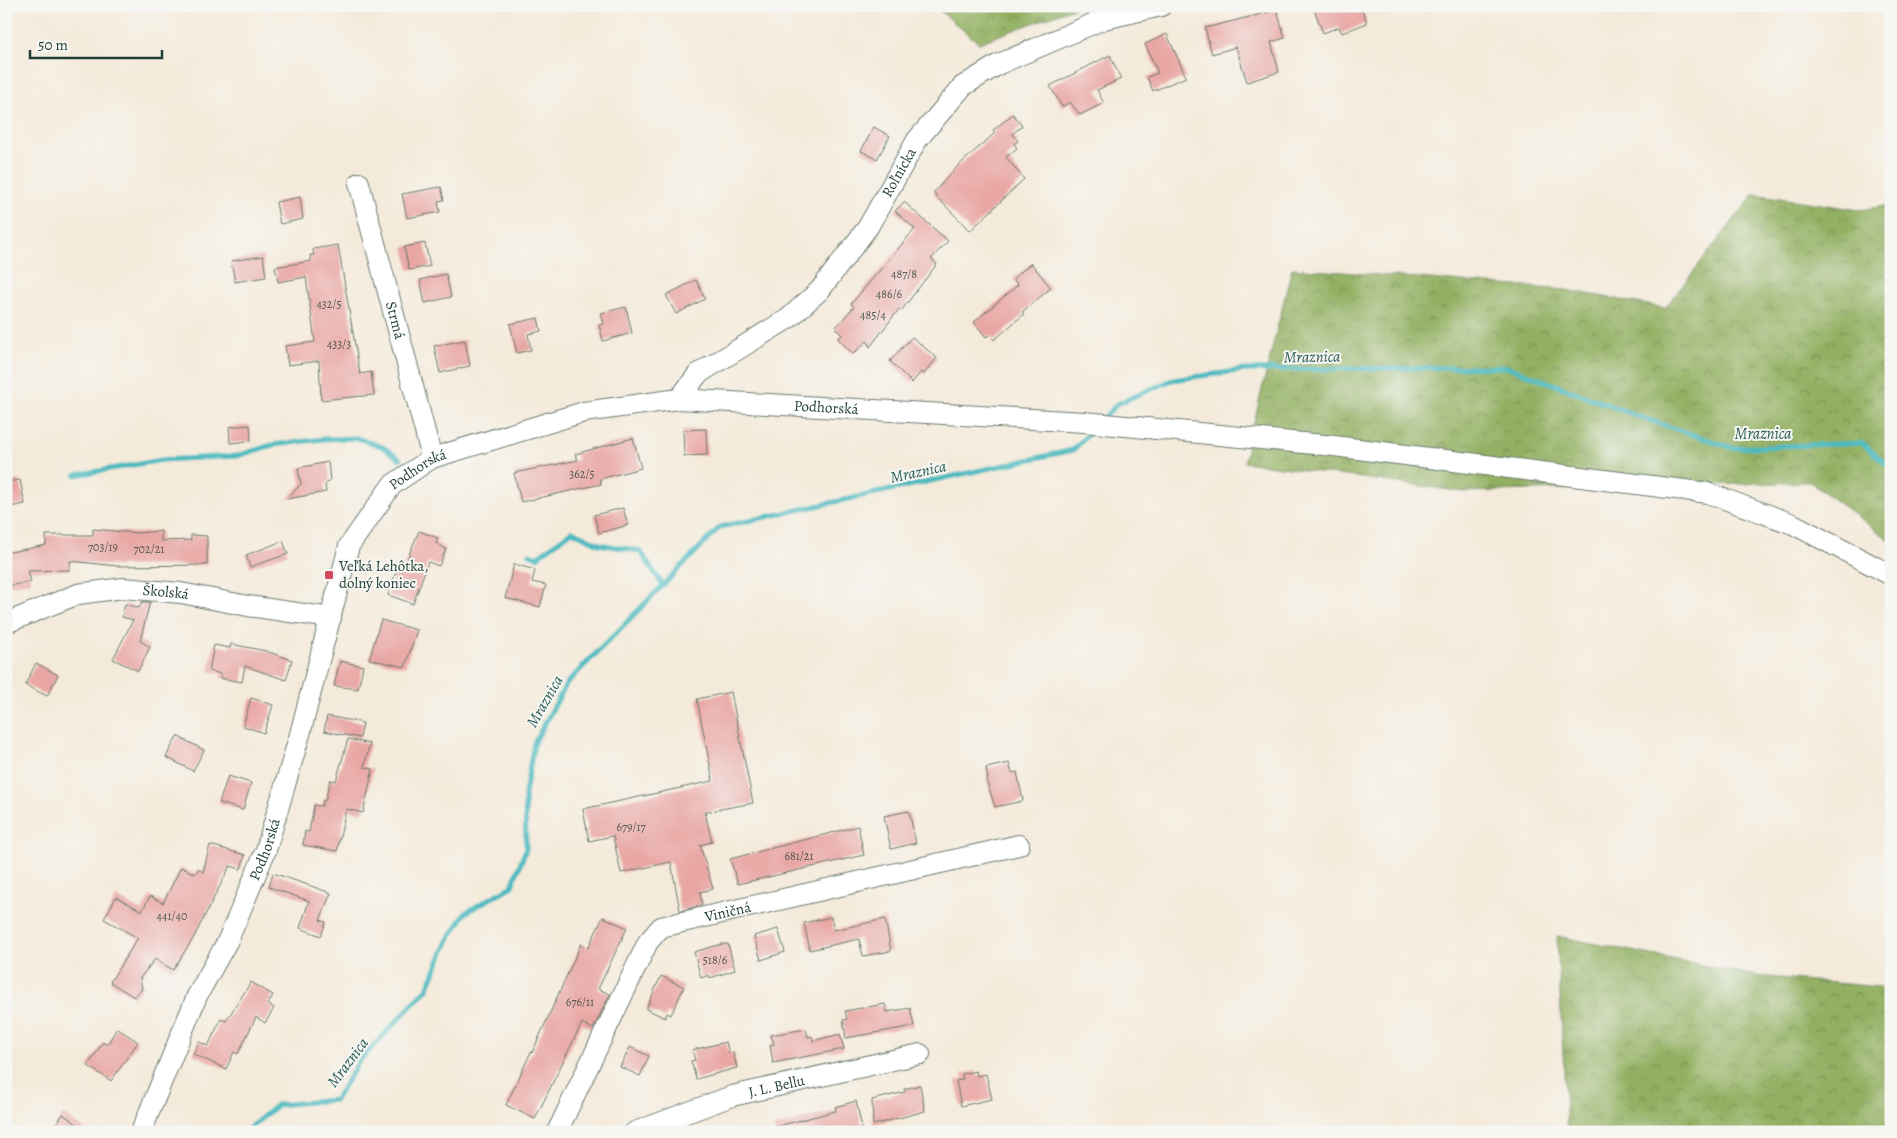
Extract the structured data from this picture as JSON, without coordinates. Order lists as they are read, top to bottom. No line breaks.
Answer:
{"streets":{"street":["Roľnícka","Strmá","Podhorská","Školská","Viničná","J. L. Bellu"]},"crossings":[["Roľnícka","Podhorská"],["Strmá","Podhorská"],["Podhorská","Školská"]],"water":["Mraznica"],"places":{"transit":["Veľká Lehôtka, dolný koniec"]},"house_numbers":["487/8","486/6","432/5","485/4","433/3","362/5","703/19","702/21","679/17","681/21","441/40","518/6","676/11"],"scale_bar":"50 m"}
